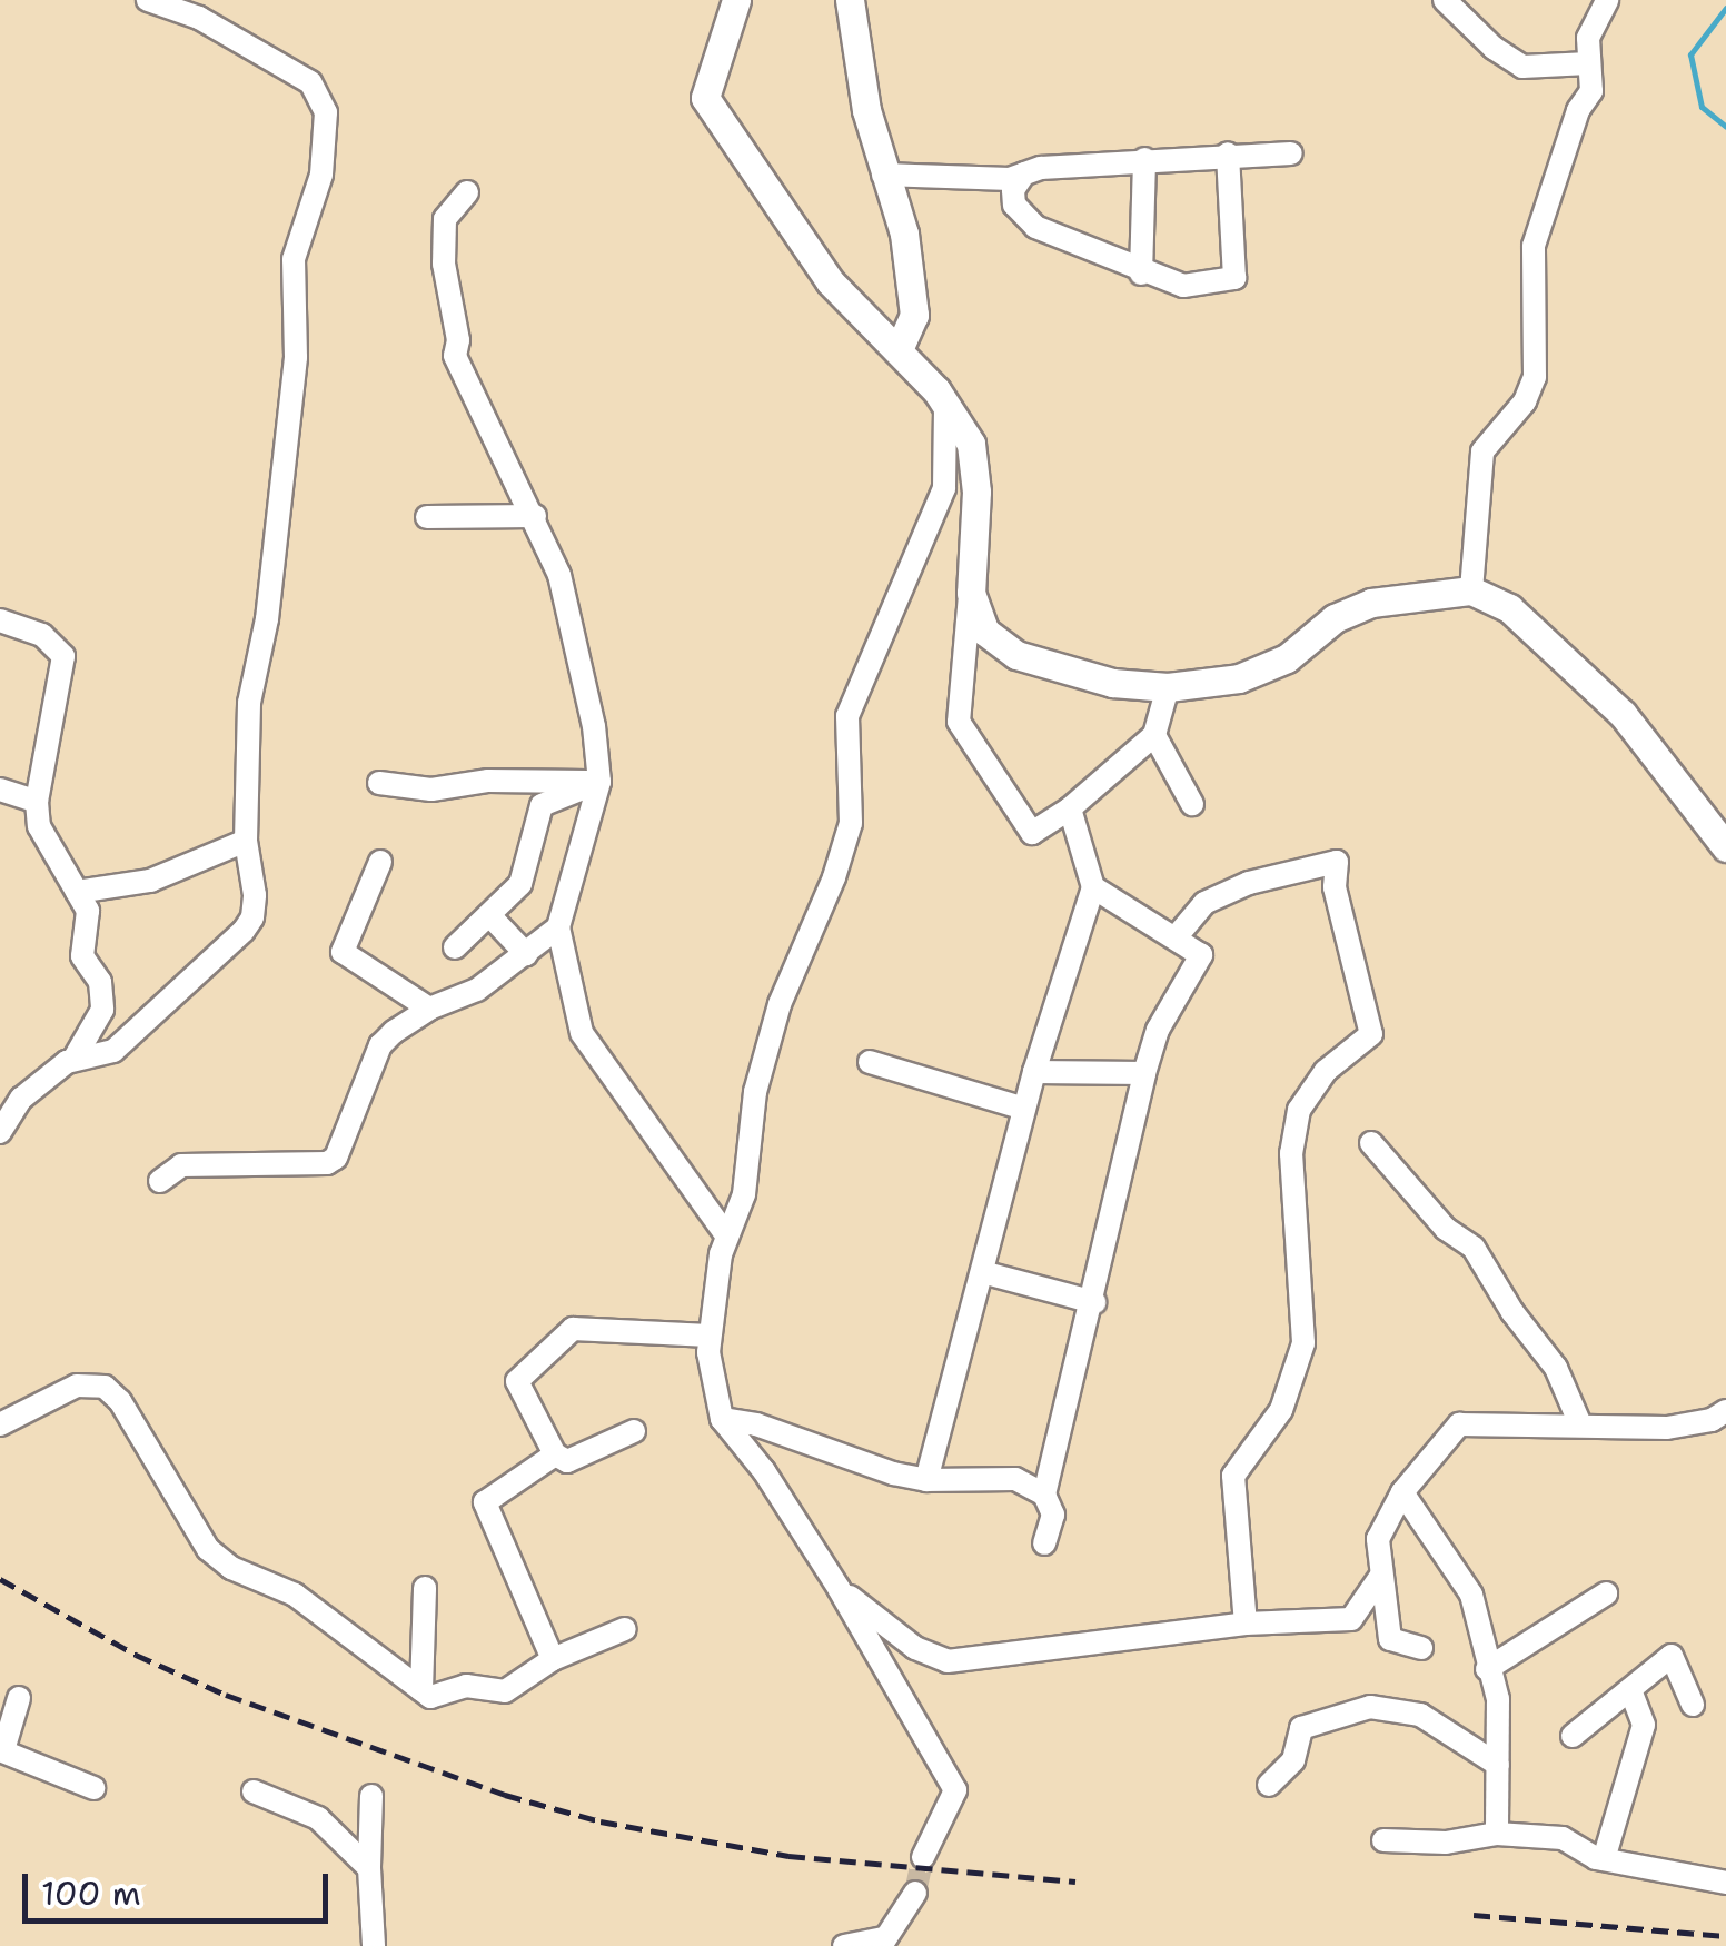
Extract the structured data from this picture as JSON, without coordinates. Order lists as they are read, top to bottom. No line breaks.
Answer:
{"scale_bar":"100 m"}
